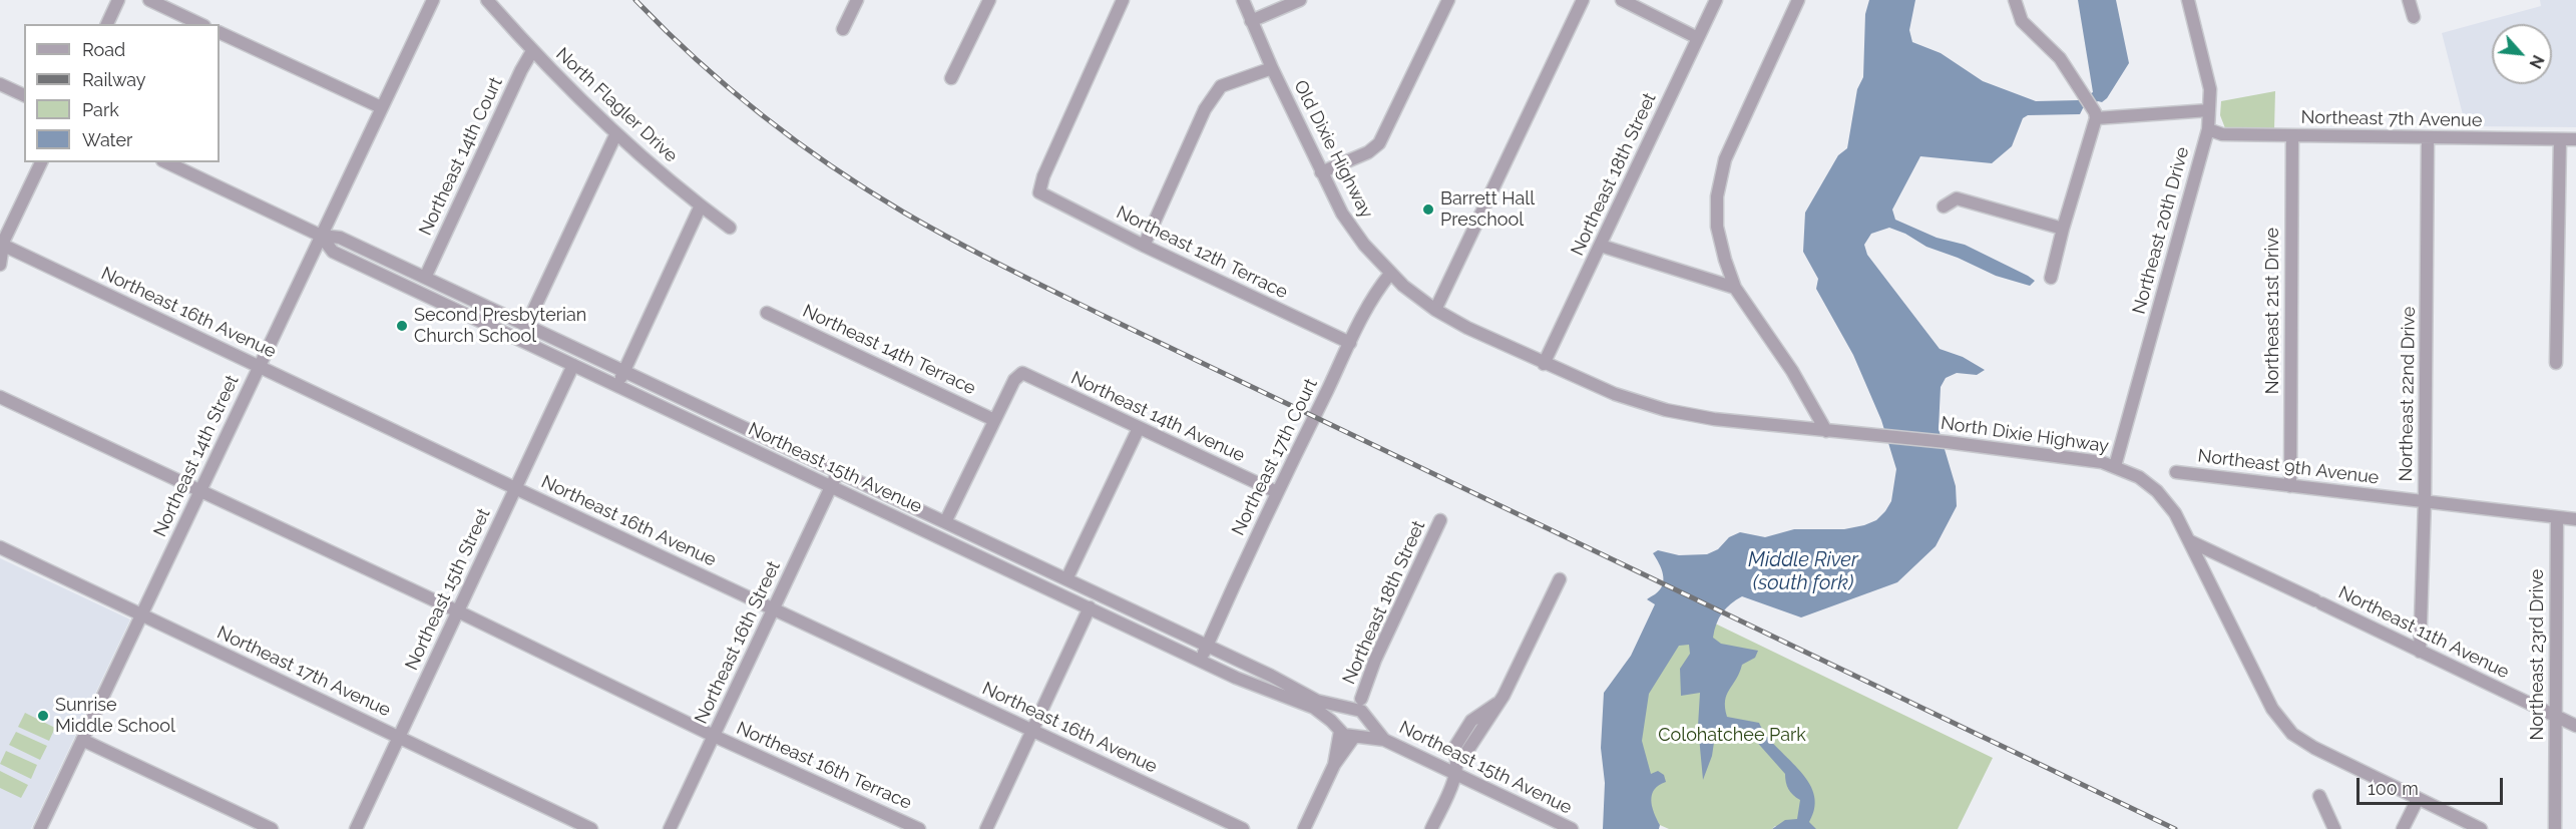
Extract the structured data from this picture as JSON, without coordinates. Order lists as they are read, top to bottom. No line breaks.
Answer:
{"streets":{"street":["North Flagler Drive","Northeast 7th Avenue","Old Dixie Highway","Northeast 14th Court","Northeast 18th Street","Northeast 20th Drive","Northeast 12th Terrace","Northeast 21st Drive","Northeast 16th Avenue","Northeast 14th Terrace","Northeast 22nd Drive","Northeast 14th Avenue","North Dixie Highway","Northeast 14th Street","Northeast 17th Court","Northeast 9th Avenue","Northeast 15th Avenue","Northeast 15th Street","Northeast 11th Avenue","Northeast 16th Street","Northeast 23rd Drive","Northeast 17th Avenue","Northeast 16th Terrace"]},"crossings":[["North Flagler Drive","Northeast 14th Court"],["Northeast 7th Avenue","Northeast 20th Drive"],["Northeast 7th Avenue","Northeast 21st Drive"],["Northeast 7th Avenue","Northeast 22nd Drive"],["Old Dixie Highway","Northeast 18th Street"],["Old Dixie Highway","North Dixie Highway"],["Old Dixie Highway","Northeast 17th Court"],["Northeast 14th Court","Northeast 15th Avenue"],["Northeast 18th Street","North Dixie Highway"],["Northeast 18th Street","Northeast 15th Avenue"],["Northeast 20th Drive","North Dixie Highway"],["Northeast 12th Terrace","Northeast 17th Court"],["Northeast 21st Drive","Northeast 9th Avenue"],["Northeast 16th Avenue","Northeast 14th Street"],["Northeast 16th Avenue","Northeast 15th Street"],["Northeast 16th Avenue","Northeast 16th Street"],["Northeast 14th Terrace","Northeast 14th Avenue"],["Northeast 22nd Drive","Northeast 9th Avenue"],["Northeast 22nd Drive","Northeast 11th Avenue"],["Northeast 14th Avenue","Northeast 17th Court"],["North Dixie Highway","Northeast 11th Avenue"],["Northeast 14th Street","Northeast 15th Avenue"],["Northeast 14th Street","Northeast 17th Avenue"],["Northeast 14th Street","Northeast 16th Terrace"],["Northeast 17th Court","Northeast 15th Avenue"],["Northeast 9th Avenue","Northeast 23rd Drive"],["Northeast 15th Avenue","Northeast 15th Street"],["Northeast 15th Avenue","Northeast 16th Street"],["Northeast 15th Street","Northeast 17th Avenue"],["Northeast 15th Street","Northeast 16th Terrace"],["Northeast 11th Avenue","Northeast 23rd Drive"],["Northeast 16th Street","Northeast 16th Terrace"]],"water":["Middle River (south fork)"],"parks":["Colohatchee Park"],"places":["Barrett Hall Preschool","Second Presbyterian Church School","Sunrise Middle School"],"legend":["Road","Railway","Park","Water"],"scale_bar":"100 m","north":"bottom right"}
